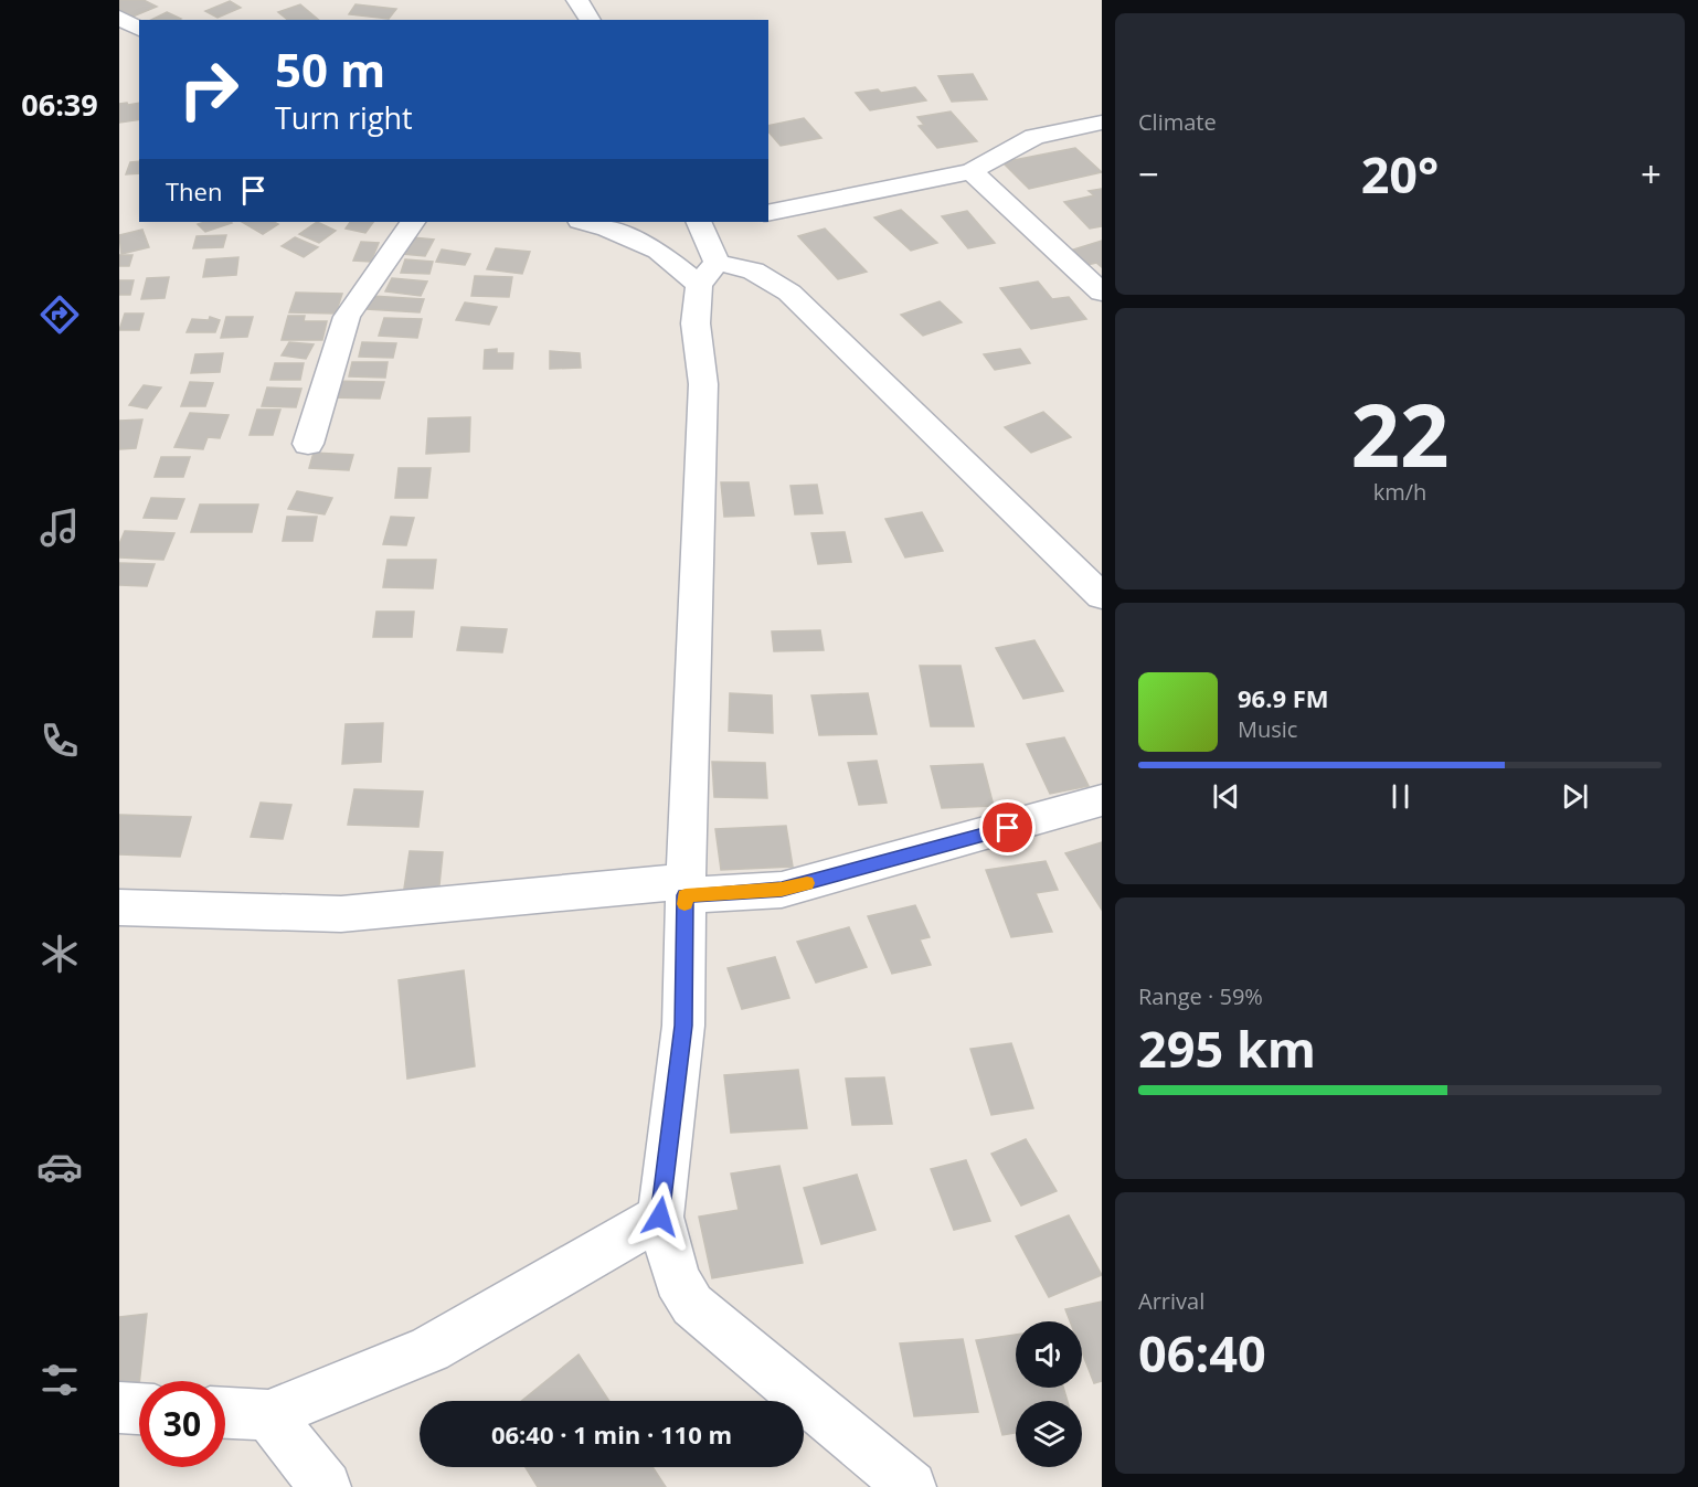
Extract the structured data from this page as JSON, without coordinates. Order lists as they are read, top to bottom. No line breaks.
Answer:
{"page":{"tabs":"06:39","tile":["Climate",["22","km/h"],["Range · 59%","295 km"],["Arrival","06:40"]],"turn":["50 m","Turn right"],"heat":["−","20°","+"],"then":"Then","song":["96.9 FM","Music"],"limit":"30","trip":"06:40 · 1 min · 110 m"}}
